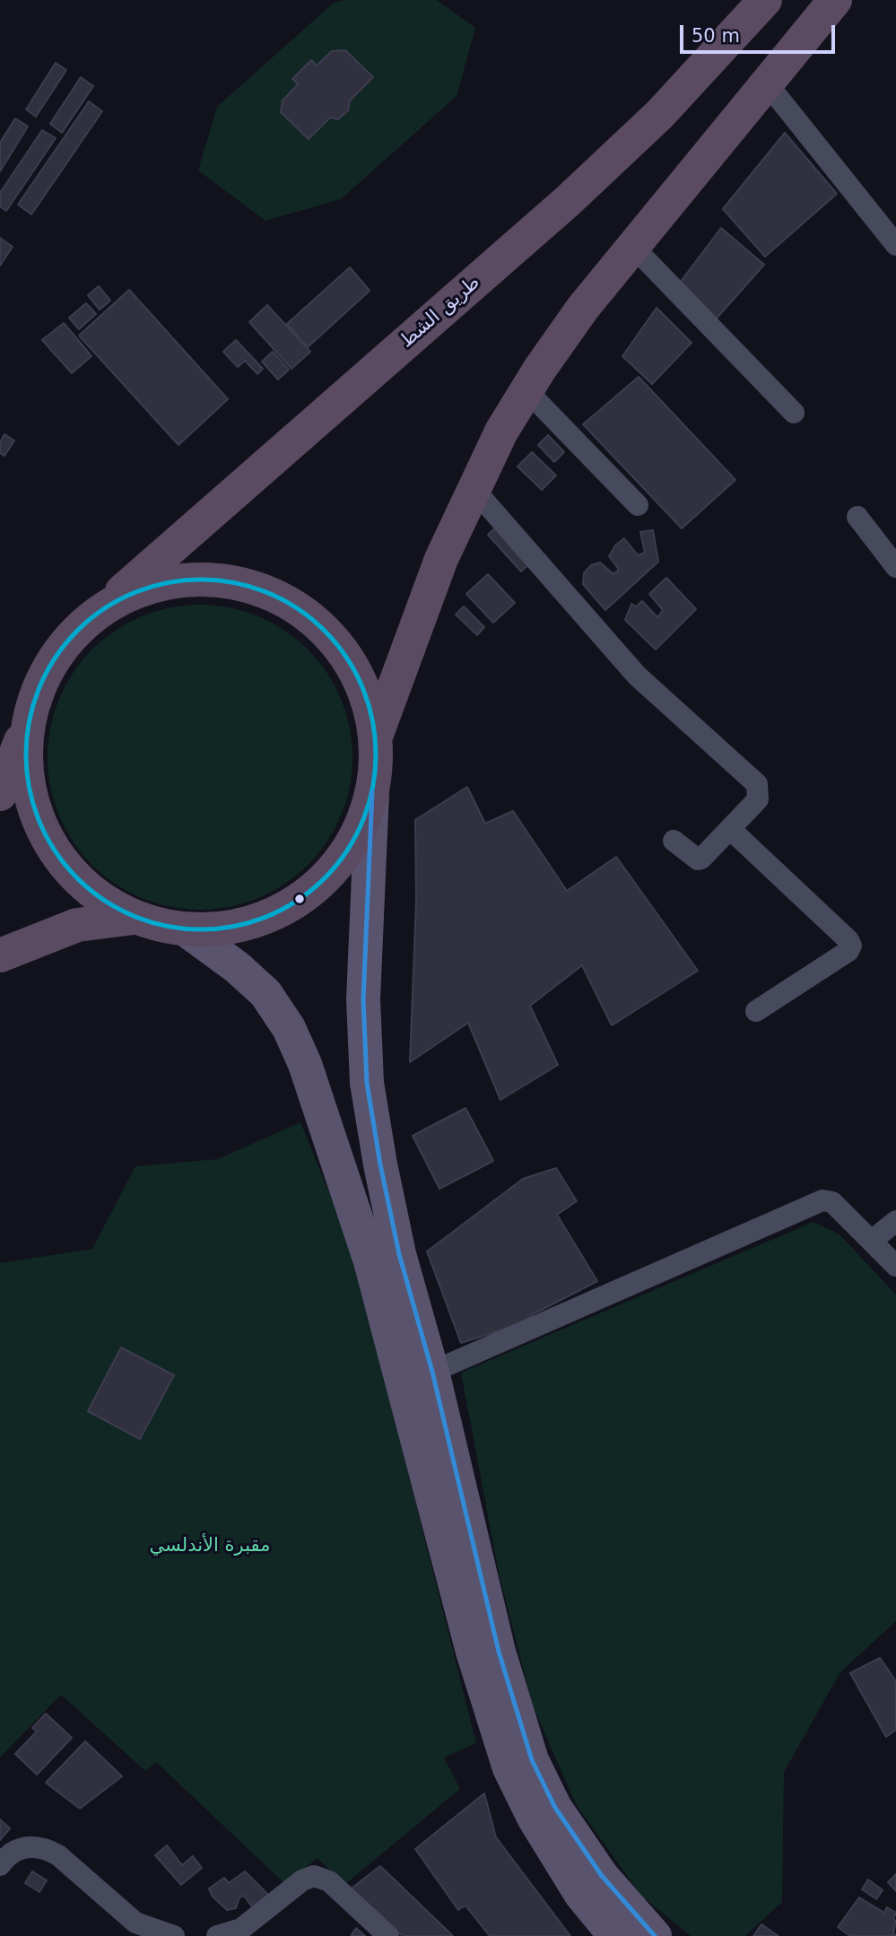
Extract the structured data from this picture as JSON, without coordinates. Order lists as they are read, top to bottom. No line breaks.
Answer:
{"streets":{"highway":["طريق الشط"]},"parks":["مقبرة الأندلسي"],"scale_bar":"50 m"}
